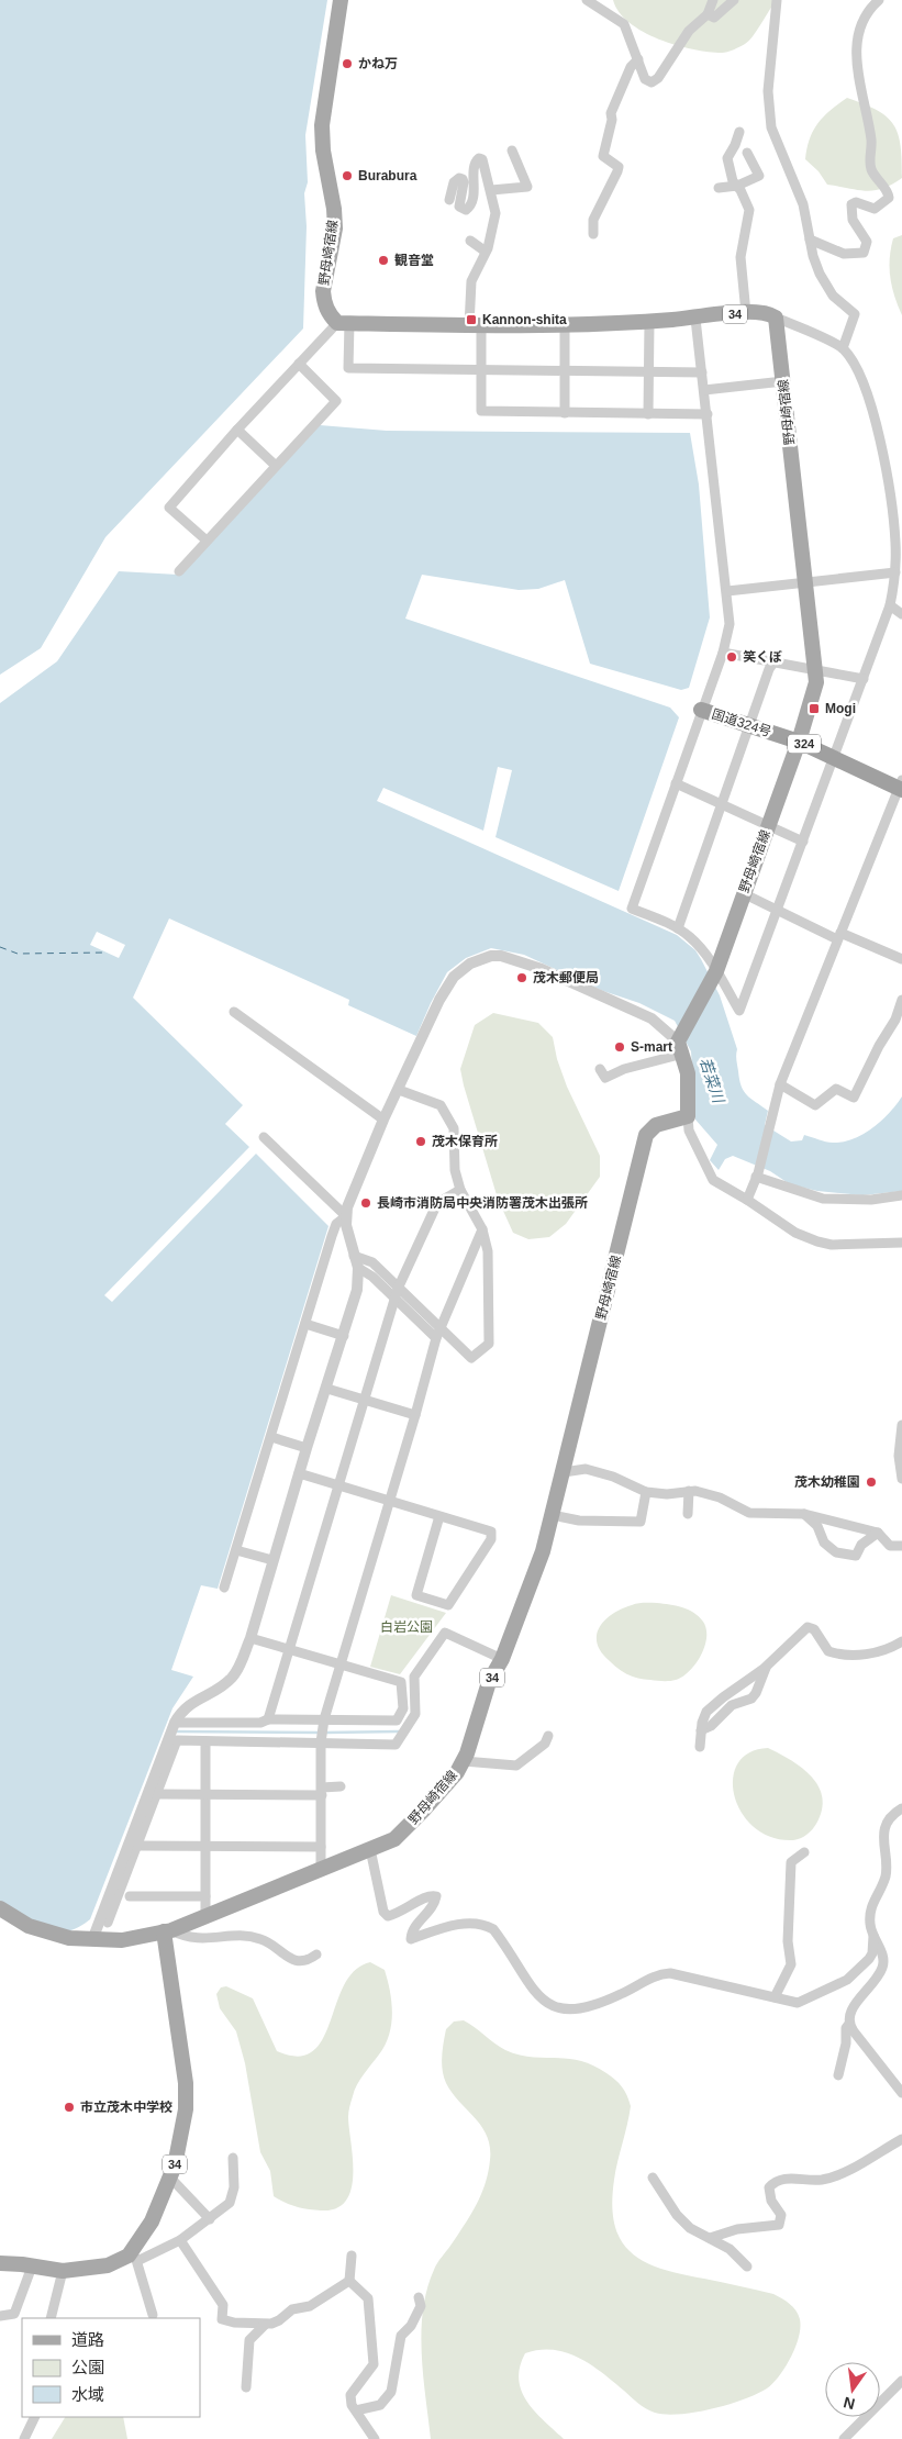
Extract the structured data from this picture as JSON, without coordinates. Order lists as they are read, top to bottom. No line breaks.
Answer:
{"streets":{"highway":["国道324号","324"],"main road":["野母崎宿線","34"]},"crossings":[["野母崎宿線","34"],["野母崎宿線","国道324号"]],"water":["若菜川"],"parks":["白岩公園"],"places":{"other":["かね万","Burabura","観音堂","笑くぼ","茂木郵便局","S-mart","茂木保育所","長崎市消防局中央消防署茂木出張所","茂木幼稚園","市立茂木中学校"],"transit":["Kannon-shita","Mogi"]},"legend":["道路","公園","水域"],"north":"bottom"}
